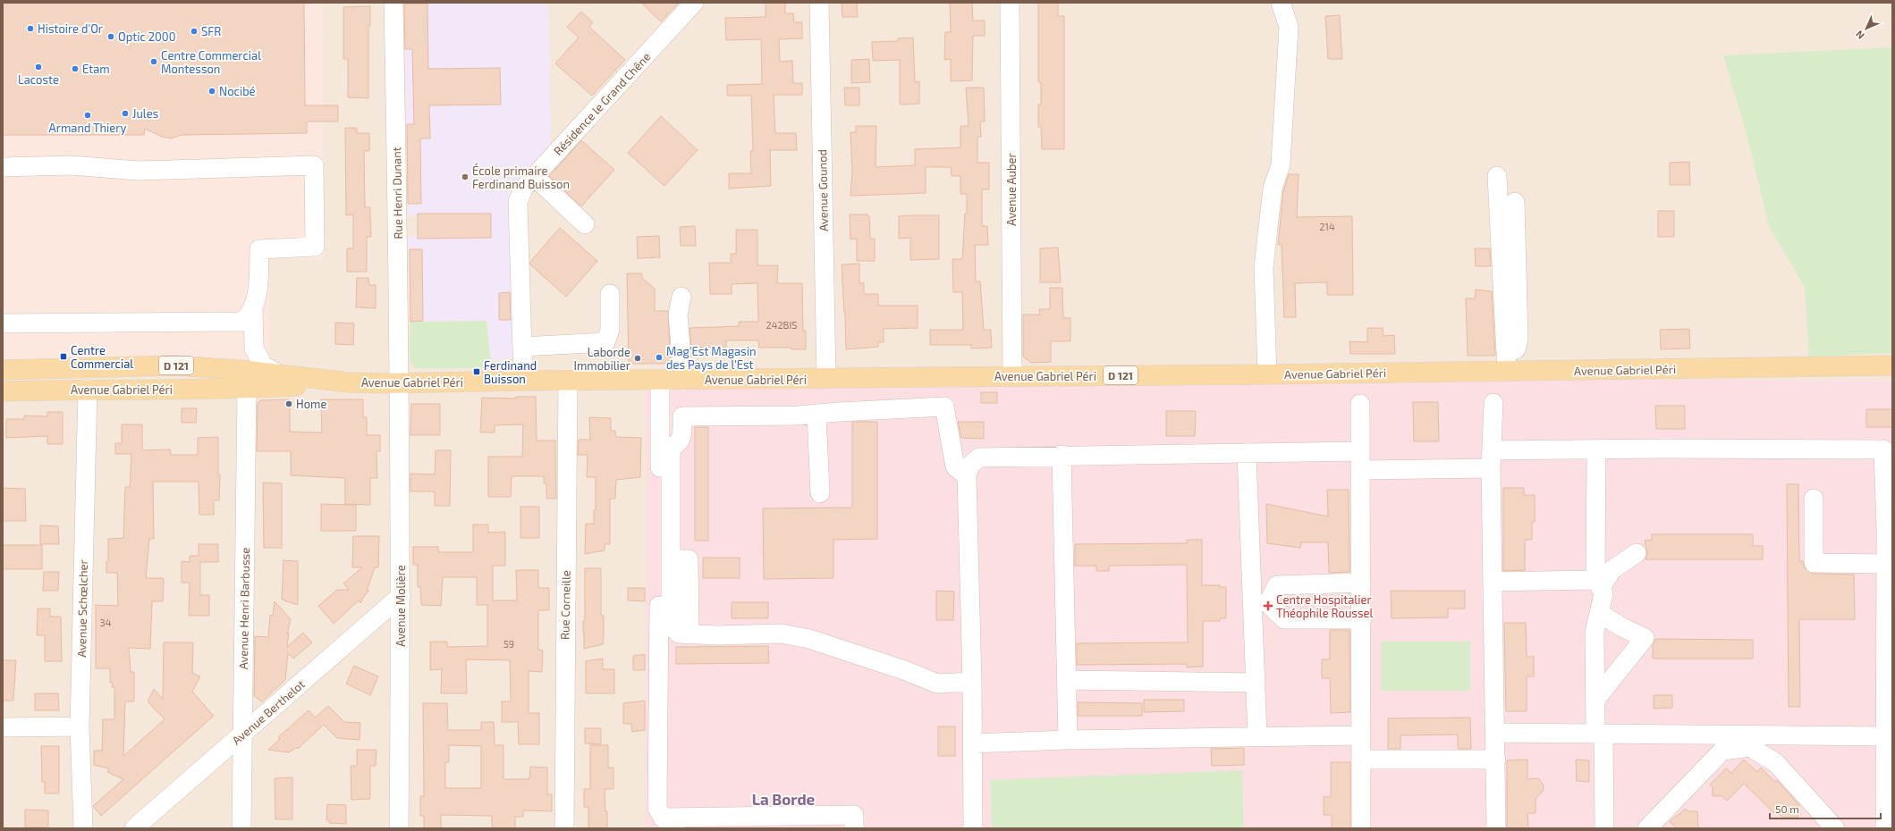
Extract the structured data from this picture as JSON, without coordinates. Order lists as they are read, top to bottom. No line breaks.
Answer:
{"streets":{"main road":["D 121","Avenue Gabriel Péri"],"street":["Résidence le Grand Chêne","Avenue Auber","Avenue Gounod","Rue Henri Dunant","Rue Corneille","Avenue Molière","Avenue Schœlcher","Avenue Henri Barbusse","Avenue Berthelot"]},"crossings":[["Résidence le Grand Chêne","Avenue Gabriel Péri"],["Avenue Auber","Avenue Gabriel Péri"],["Avenue Gounod","Avenue Gabriel Péri"],["Rue Henri Dunant","Avenue Gabriel Péri"],["Rue Henri Dunant","Avenue Molière"],["Avenue Gabriel Péri","Rue Corneille"],["Avenue Gabriel Péri","Avenue Molière"],["Avenue Gabriel Péri","Avenue Schœlcher"],["Avenue Gabriel Péri","Avenue Henri Barbusse"],["Avenue Molière","Avenue Berthelot"],["Avenue Henri Barbusse","Avenue Berthelot"]],"districts":["La Borde"],"places":{"other":["Histoire d'Or","SFR","Optic 2000","Centre Commercial Montesson","Lacoste","Etam","Nocibé","Jules","Armand Thiery","École primaire Ferdinand Buisson","Mag'Est Magasin des Pays de l'Est","Laborde Immobilier","Home"],"transit":["Centre Commercial","Ferdinand Buisson"],"health":["Centre Hospitalier Théophile Roussel"]},"house_numbers":["214","242BIS","34","59"],"scale_bar":"50 m","north":"bottom left"}
